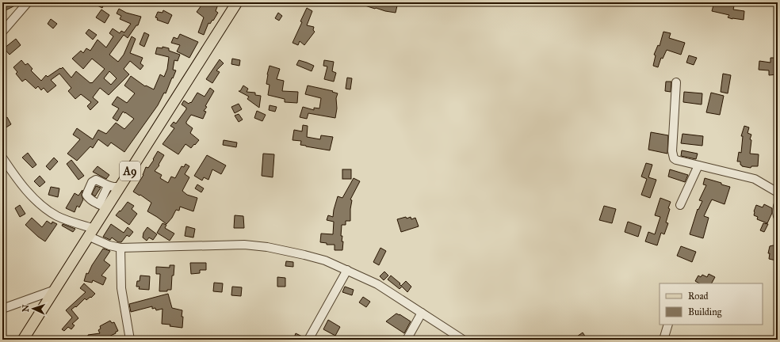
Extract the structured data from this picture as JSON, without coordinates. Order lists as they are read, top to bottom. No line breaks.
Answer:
{"streets":{"main road":["A9"]},"legend":["Road","Building"],"north":"left"}
